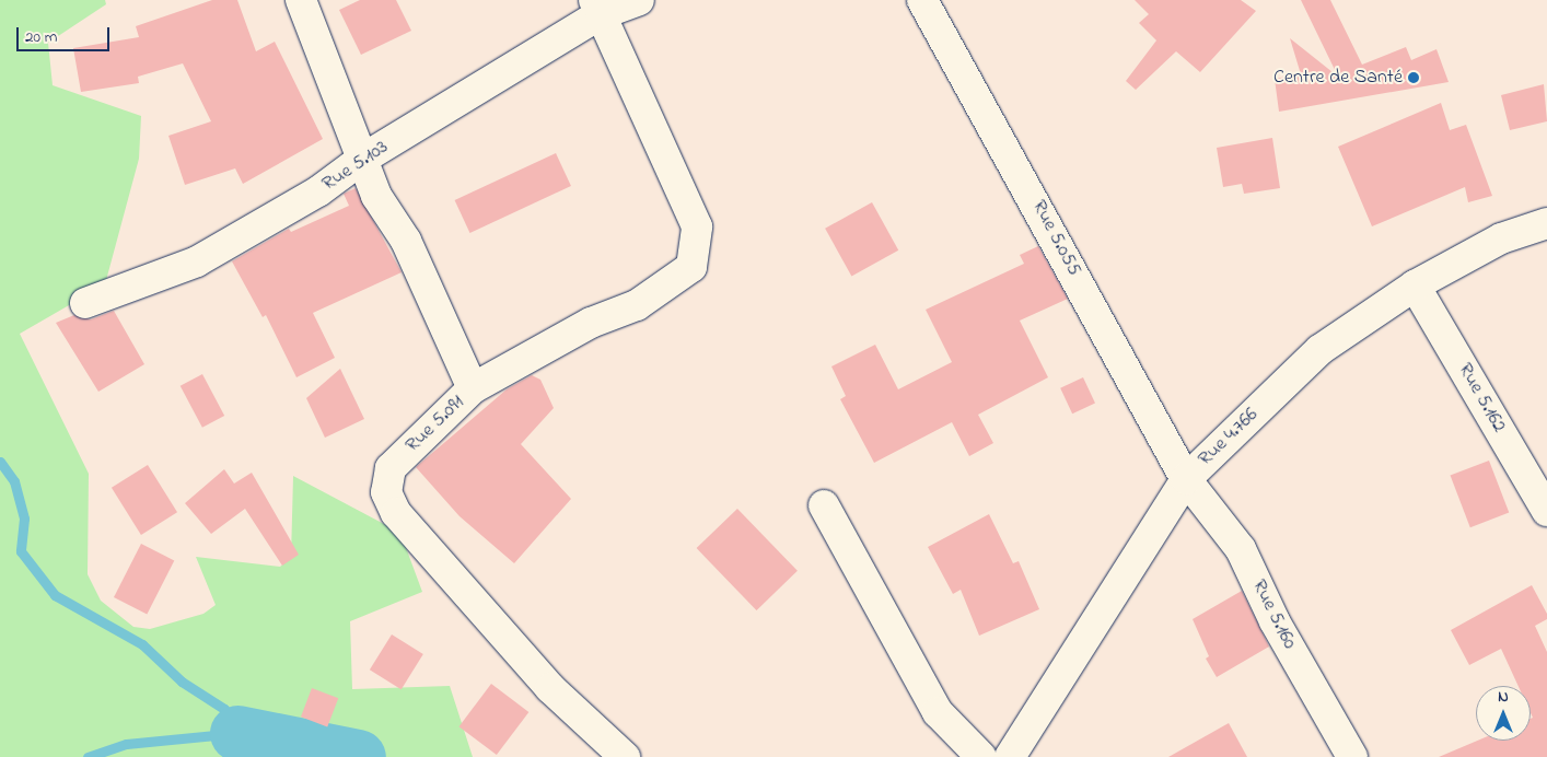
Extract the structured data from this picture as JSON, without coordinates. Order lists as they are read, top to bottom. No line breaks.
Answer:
{"streets":{"street":["Rue 5.103","Rue 5.055","Rue 5.162","Rue 5.091","Rue 4.766","Rue 5.160"]},"crossings":[["Rue 5.103","Rue 5.091"],["Rue 5.055","Rue 4.766"],["Rue 5.055","Rue 5.160"],["Rue 5.162","Rue 4.766"],["Rue 4.766","Rue 5.160"]],"places":["Centre de Santé"],"scale_bar":"20 m","north":"top"}
